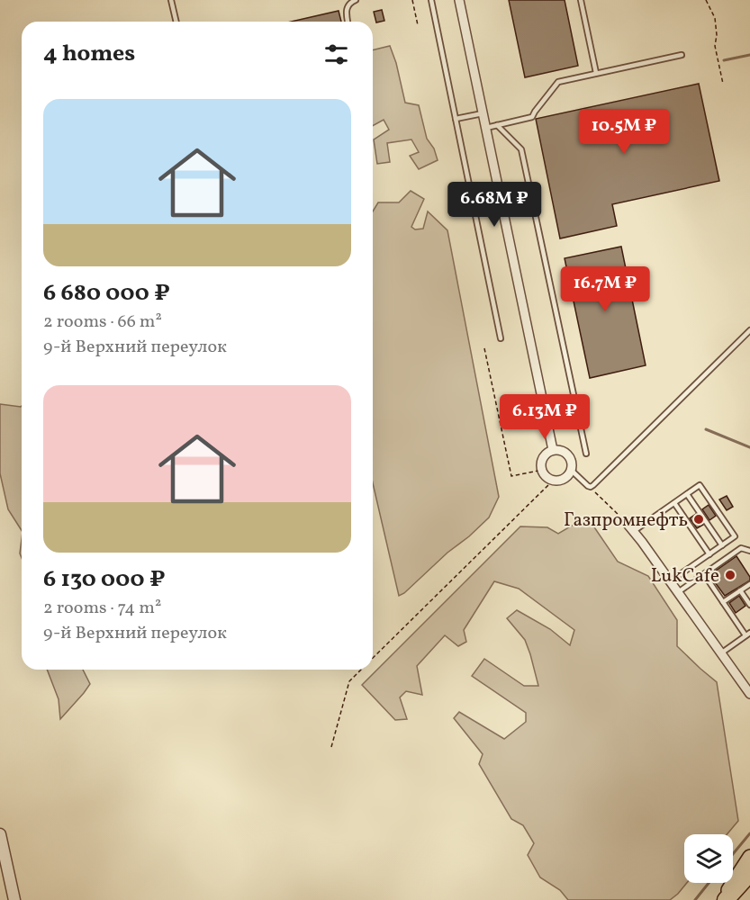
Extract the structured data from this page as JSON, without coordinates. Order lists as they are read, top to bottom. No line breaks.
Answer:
{"places":["Газпромнефть","LukCafe"],"page":{"heading":"4 homes","list":[{"name":"6 680 000 ₽","note":"2 rooms · 66 m² · 9-й Верхний переулок"},{"name":"6 130 000 ₽","note":"2 rooms · 74 m² · 9-й Верхний переулок"}],"price":["10.5M ₽","6.68M ₽","16.7M ₽","6.13M ₽"]}}
